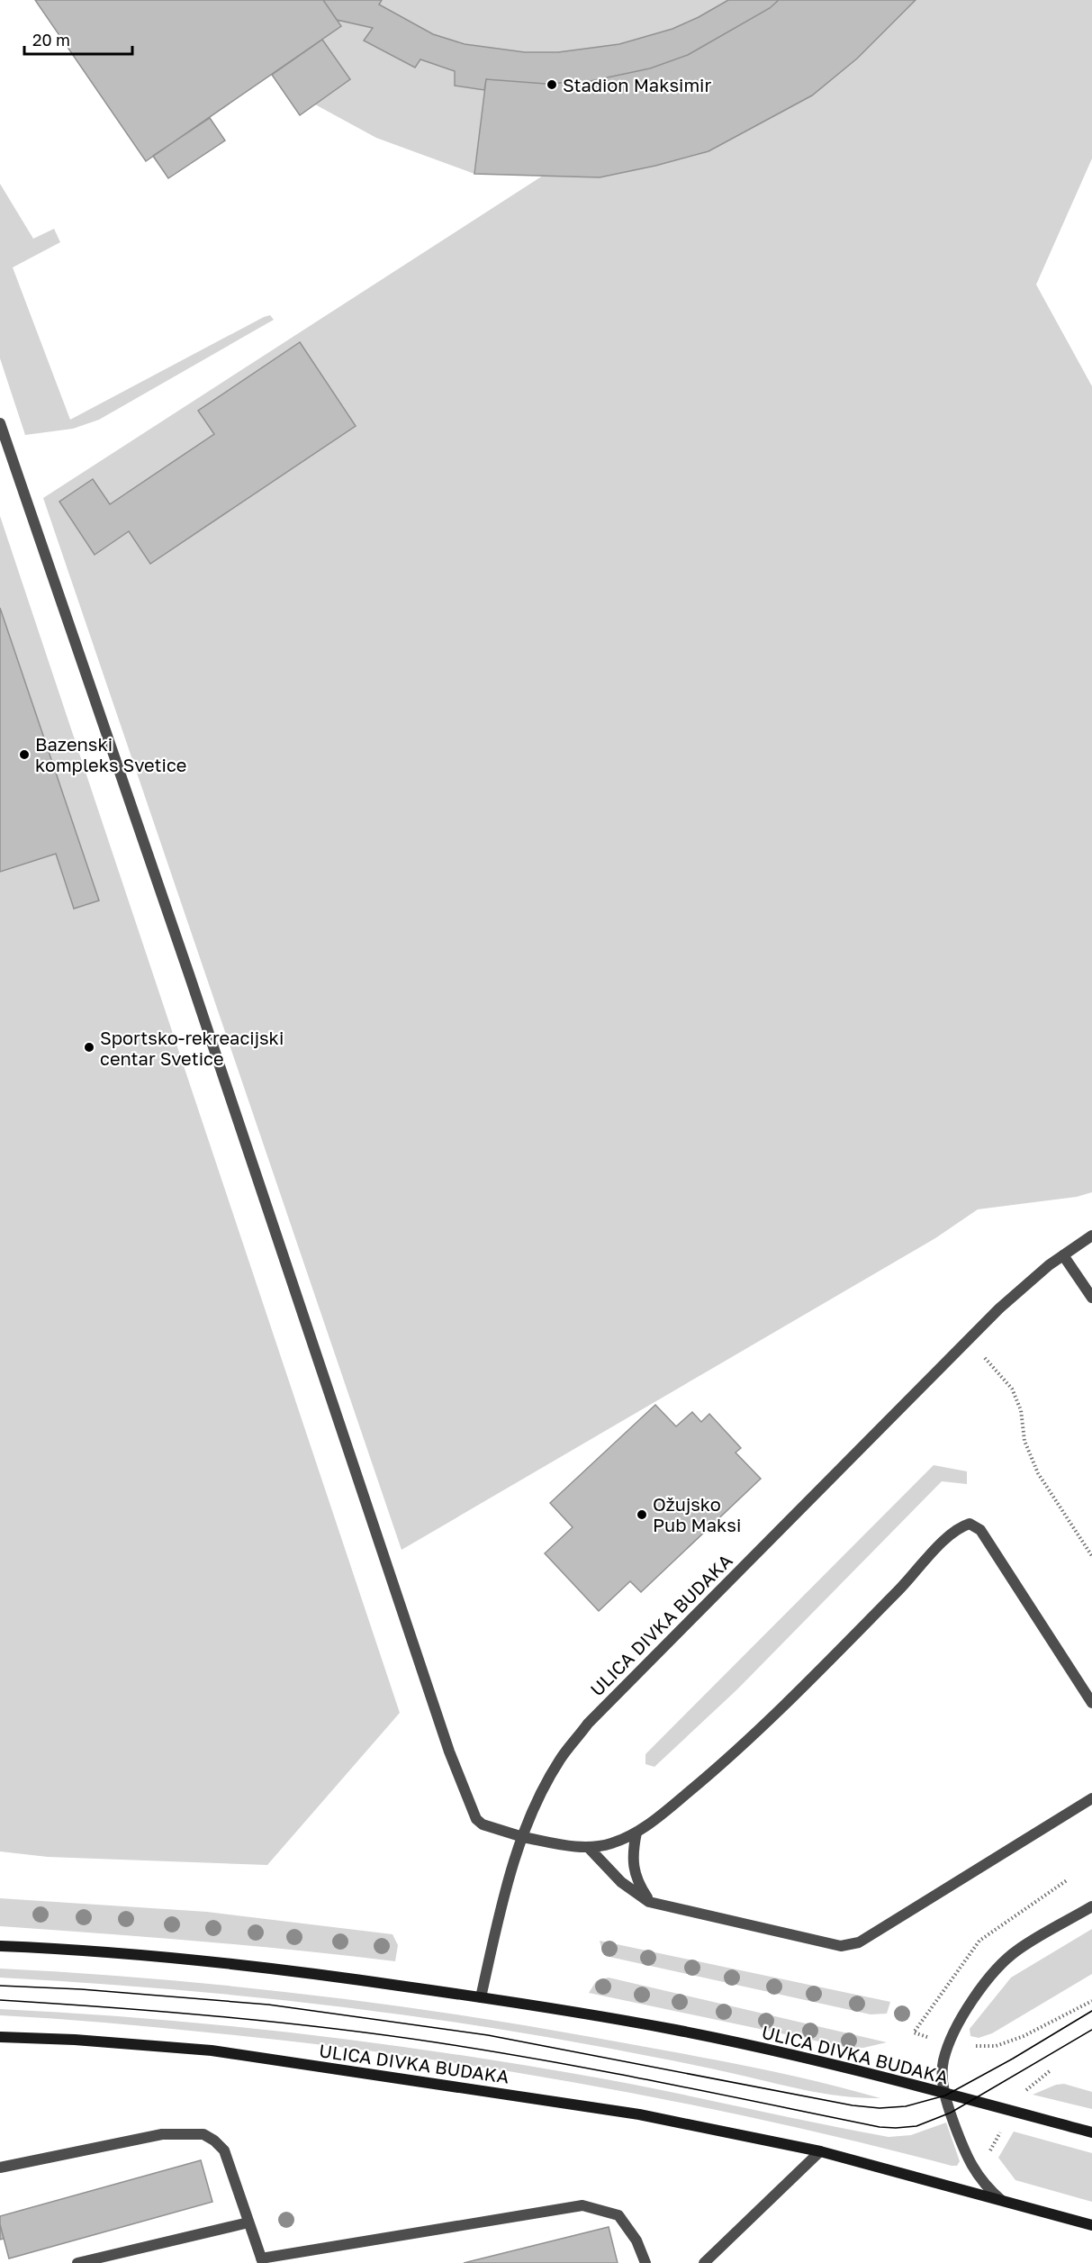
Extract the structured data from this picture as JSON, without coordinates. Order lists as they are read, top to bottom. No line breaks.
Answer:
{"streets":{"street":["ULICA DIVKA BUDAKA"]},"places":["Stadion Maksimir","Bazenski kompleks Svetice","Sportsko-rekreacijski centar Svetice","Ožujsko Pub Maksi"],"scale_bar":"20 m"}
